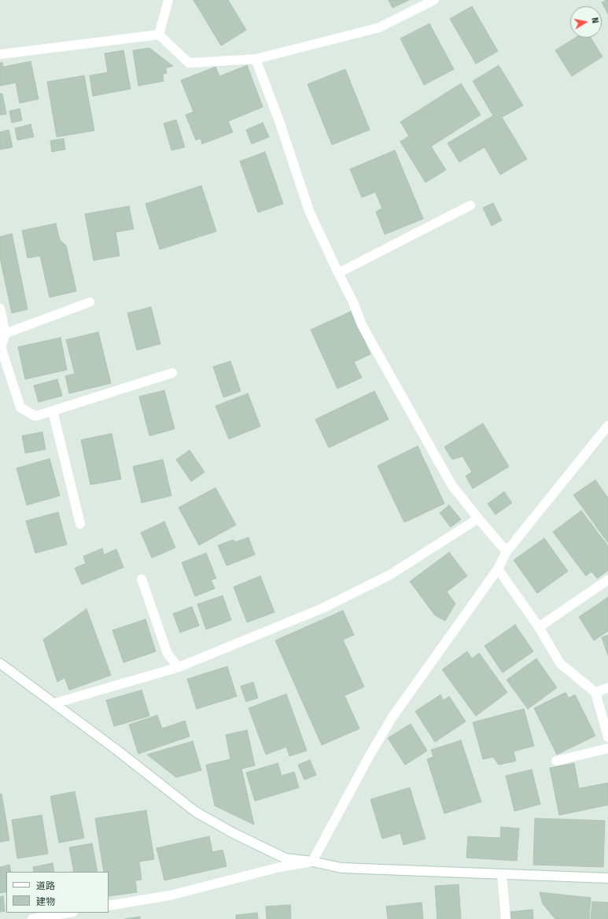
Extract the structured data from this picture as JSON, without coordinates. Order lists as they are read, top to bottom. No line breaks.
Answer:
{"legend":["道路","建物"],"north":"right"}
